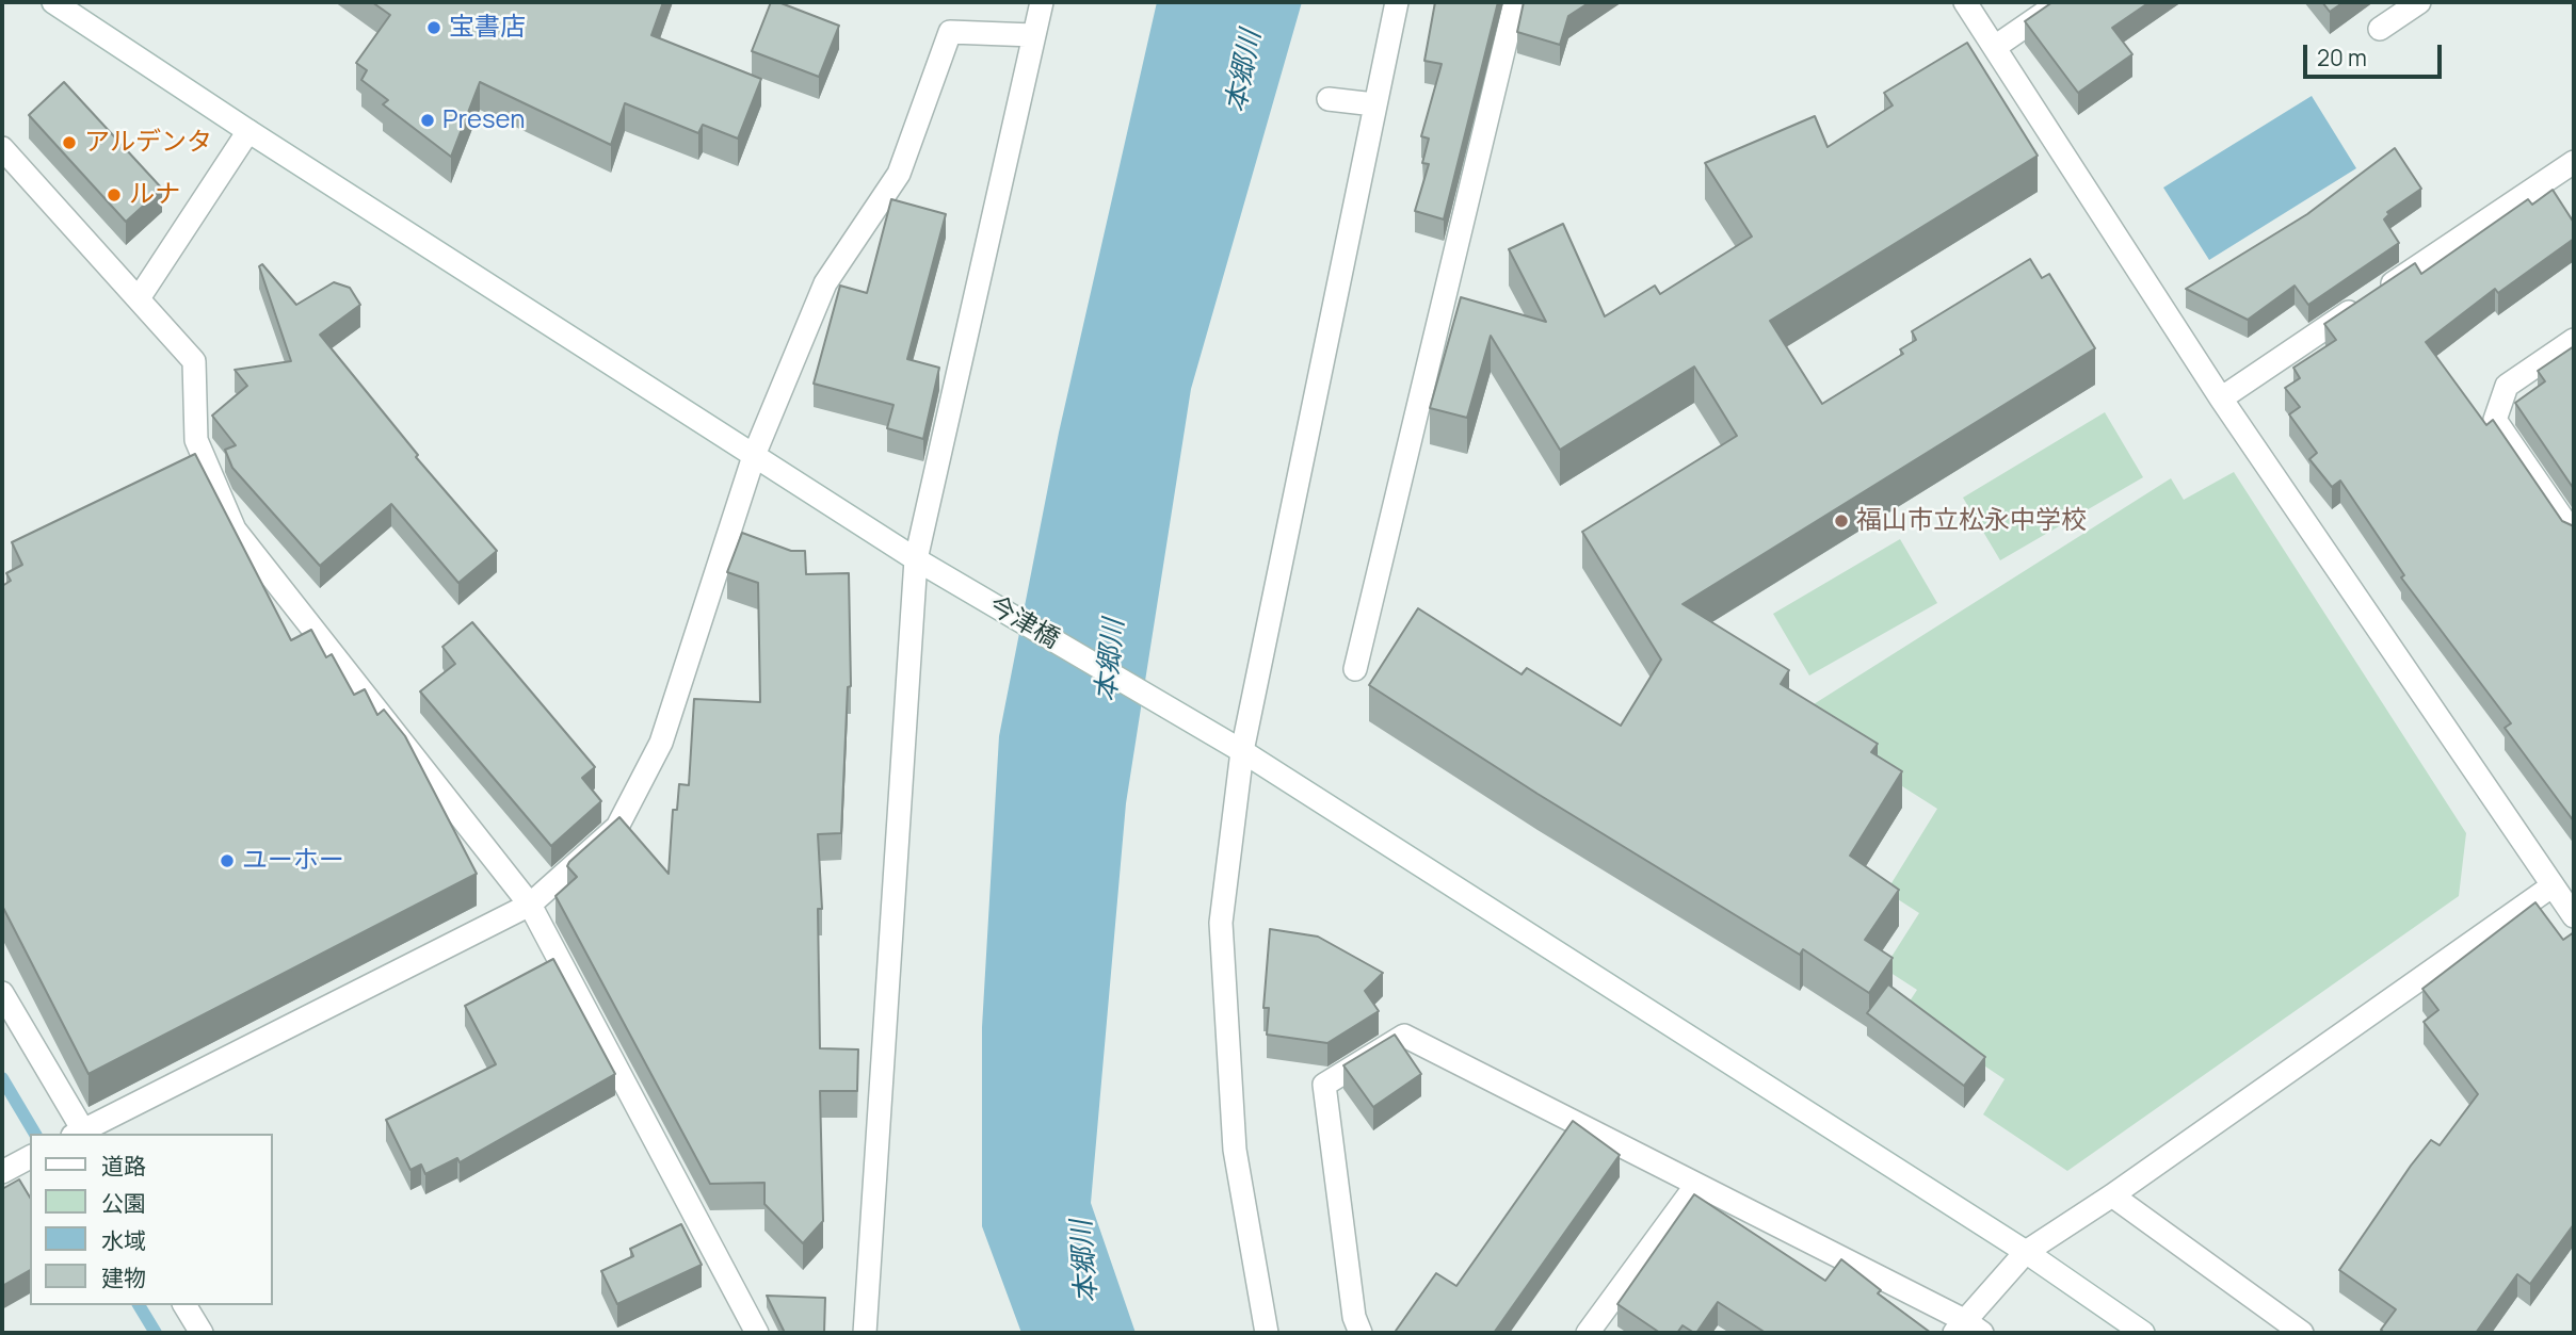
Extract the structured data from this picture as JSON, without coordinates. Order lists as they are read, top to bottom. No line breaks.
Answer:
{"streets":{"street":["今津橋"]},"water":["本郷川"],"places":["宝書店","Presen","アルデンタ","ルナ","福山市立松永中学校","ユーホー"],"legend":["道路","公園","水域","建物"],"scale_bar":"20 m"}
